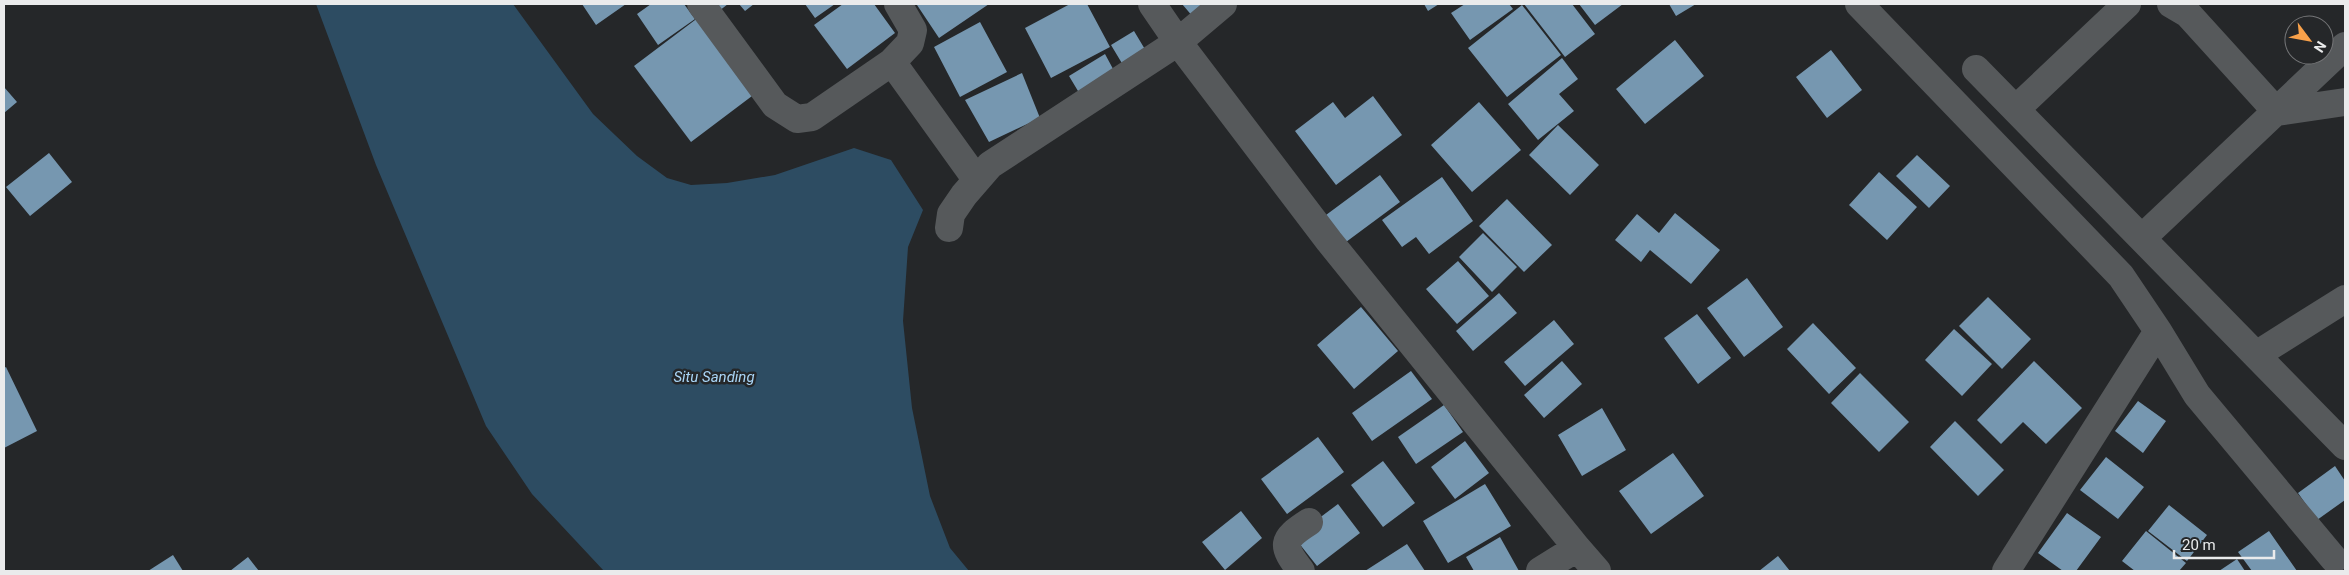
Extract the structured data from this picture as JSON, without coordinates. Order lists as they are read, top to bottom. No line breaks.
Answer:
{"water":["Situ Sanding"],"scale_bar":"20 m","north":"bottom right"}
